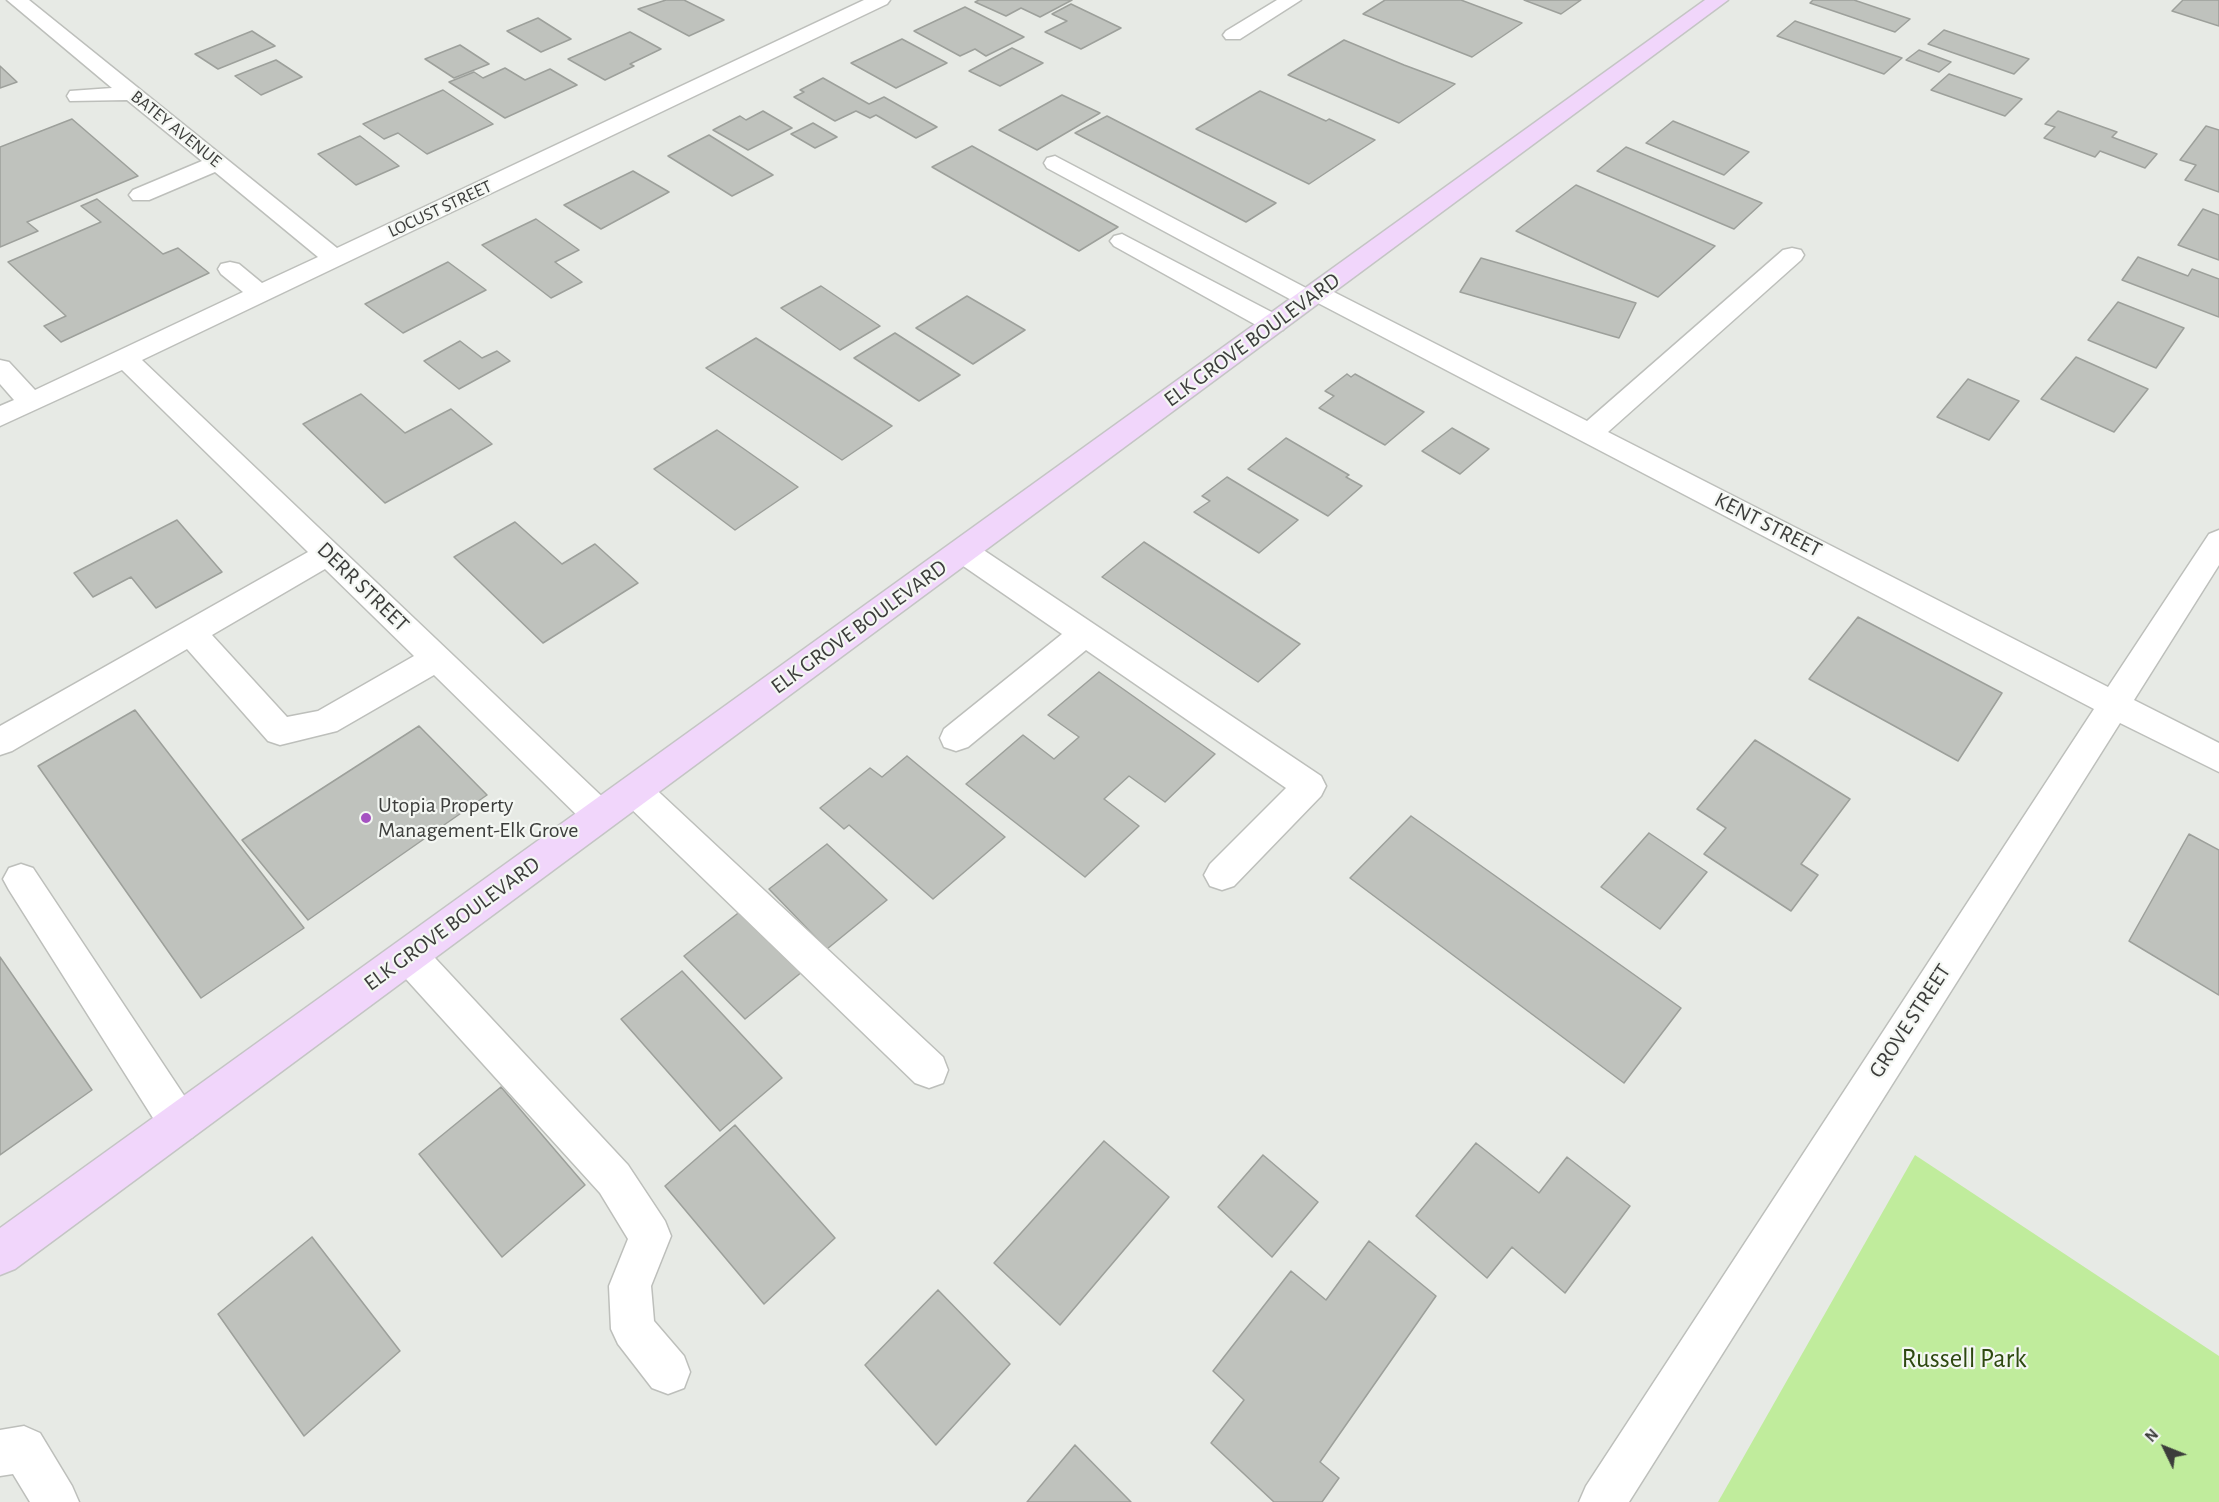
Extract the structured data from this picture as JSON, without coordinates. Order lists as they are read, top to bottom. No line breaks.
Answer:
{"streets":{"main road":["ELK GROVE BOULEVARD"],"street":["BATEY AVENUE","LOCUST STREET","KENT STREET","DERR STREET","GROVE STREET"]},"crossings":[["BATEY AVENUE","LOCUST STREET"],["LOCUST STREET","DERR STREET"],["ELK GROVE BOULEVARD","KENT STREET"],["ELK GROVE BOULEVARD","DERR STREET"],["KENT STREET","GROVE STREET"]],"parks":["Russell Park"],"places":["Utopia Property Management-Elk Grove"],"north":"top left"}
